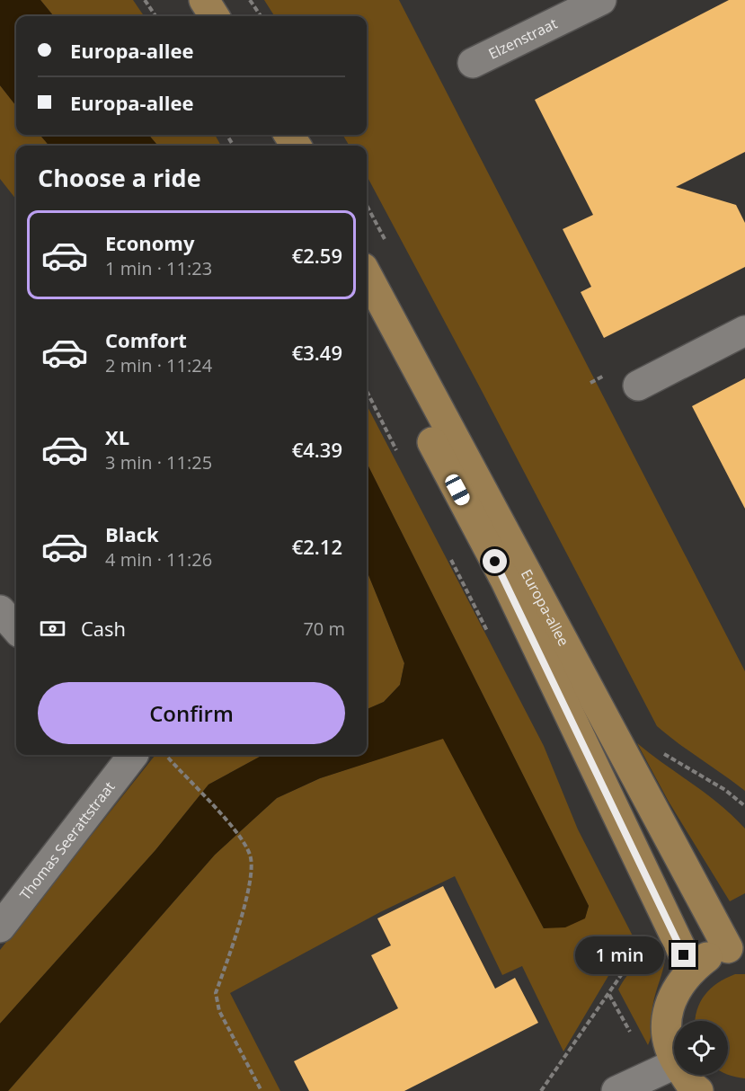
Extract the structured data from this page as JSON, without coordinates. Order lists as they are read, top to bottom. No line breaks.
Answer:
{"streets":{"main road":["Europa-allee"],"street":["Elzenstraat","Thomas Seerattstraat"]},"page":{"banner":["Europa-allee","Europa-allee"],"heading":"Choose a ride","list":[{"name":"Economy","note":"1 min · 11:23","value":"€2.59"},{"name":"Comfort","note":"2 min · 11:24","value":"€3.49"},{"name":"XL","note":"3 min · 11:25","value":"€4.39"},{"name":"Black","note":"4 min · 11:26","value":"€2.12"}],"pay":["Cash","70 m"],"buttons":"Confirm","bubble":"1 min"}}
